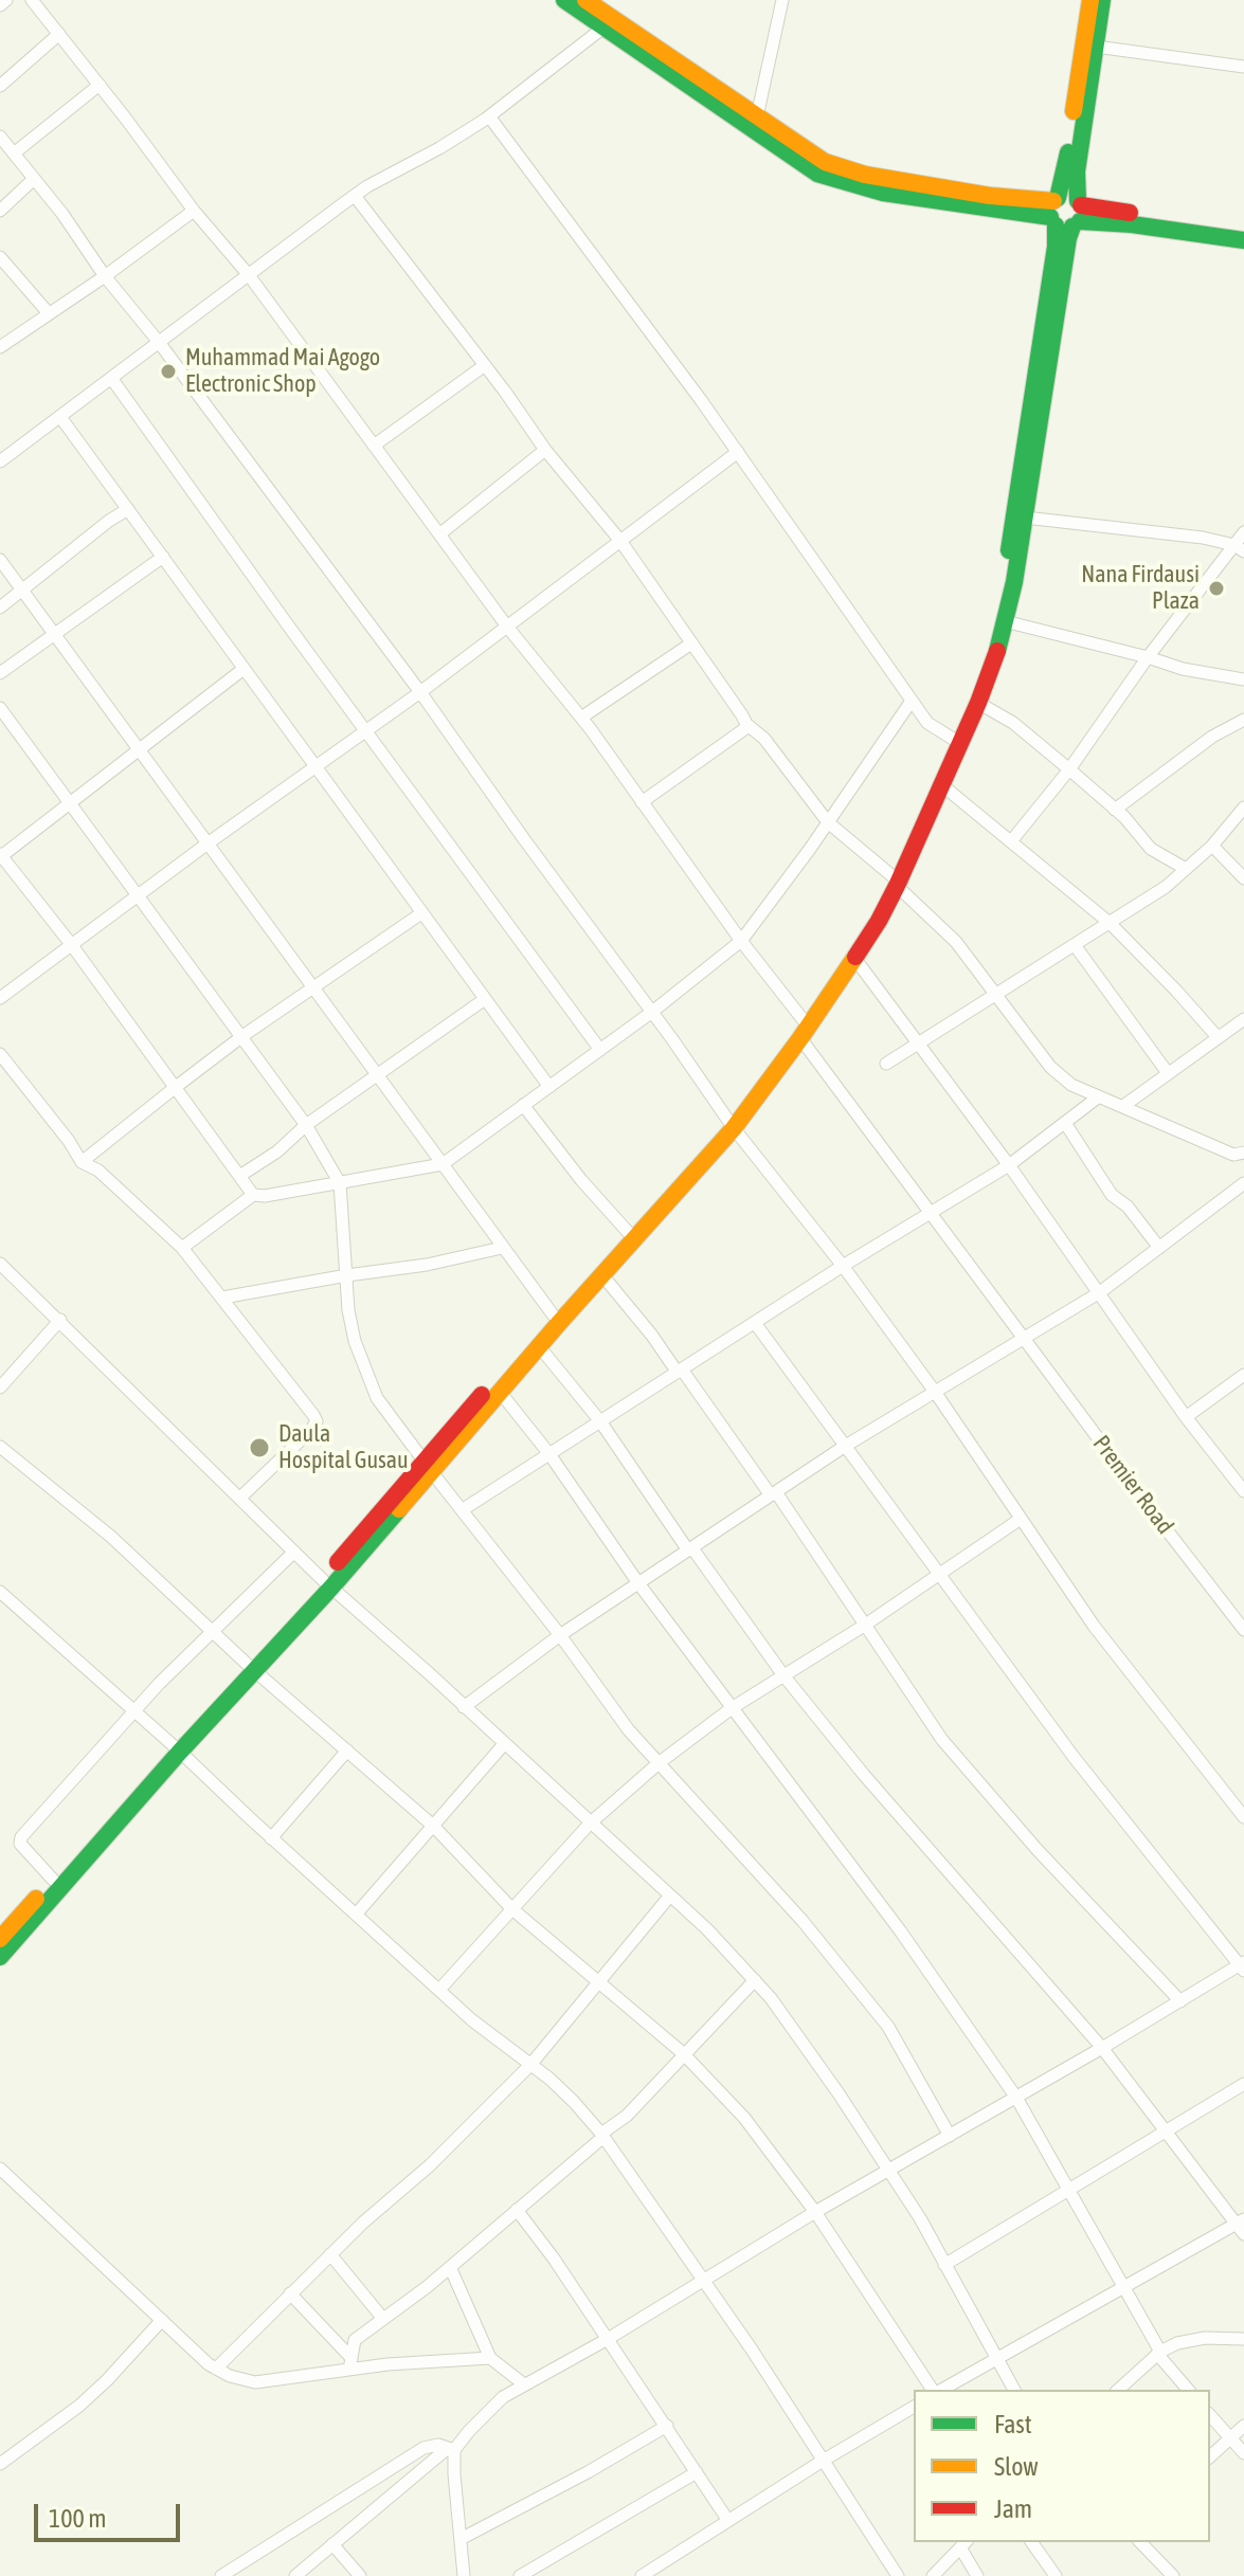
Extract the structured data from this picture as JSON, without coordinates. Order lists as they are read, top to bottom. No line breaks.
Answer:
{"streets":{"street":["Premier Road"]},"places":["Muhammad Mai Agogo Electronic Shop","Nana Firdausi Plaza","Daula Hospital Gusau"],"legend":["Fast","Slow","Jam"],"scale_bar":"100 m"}
